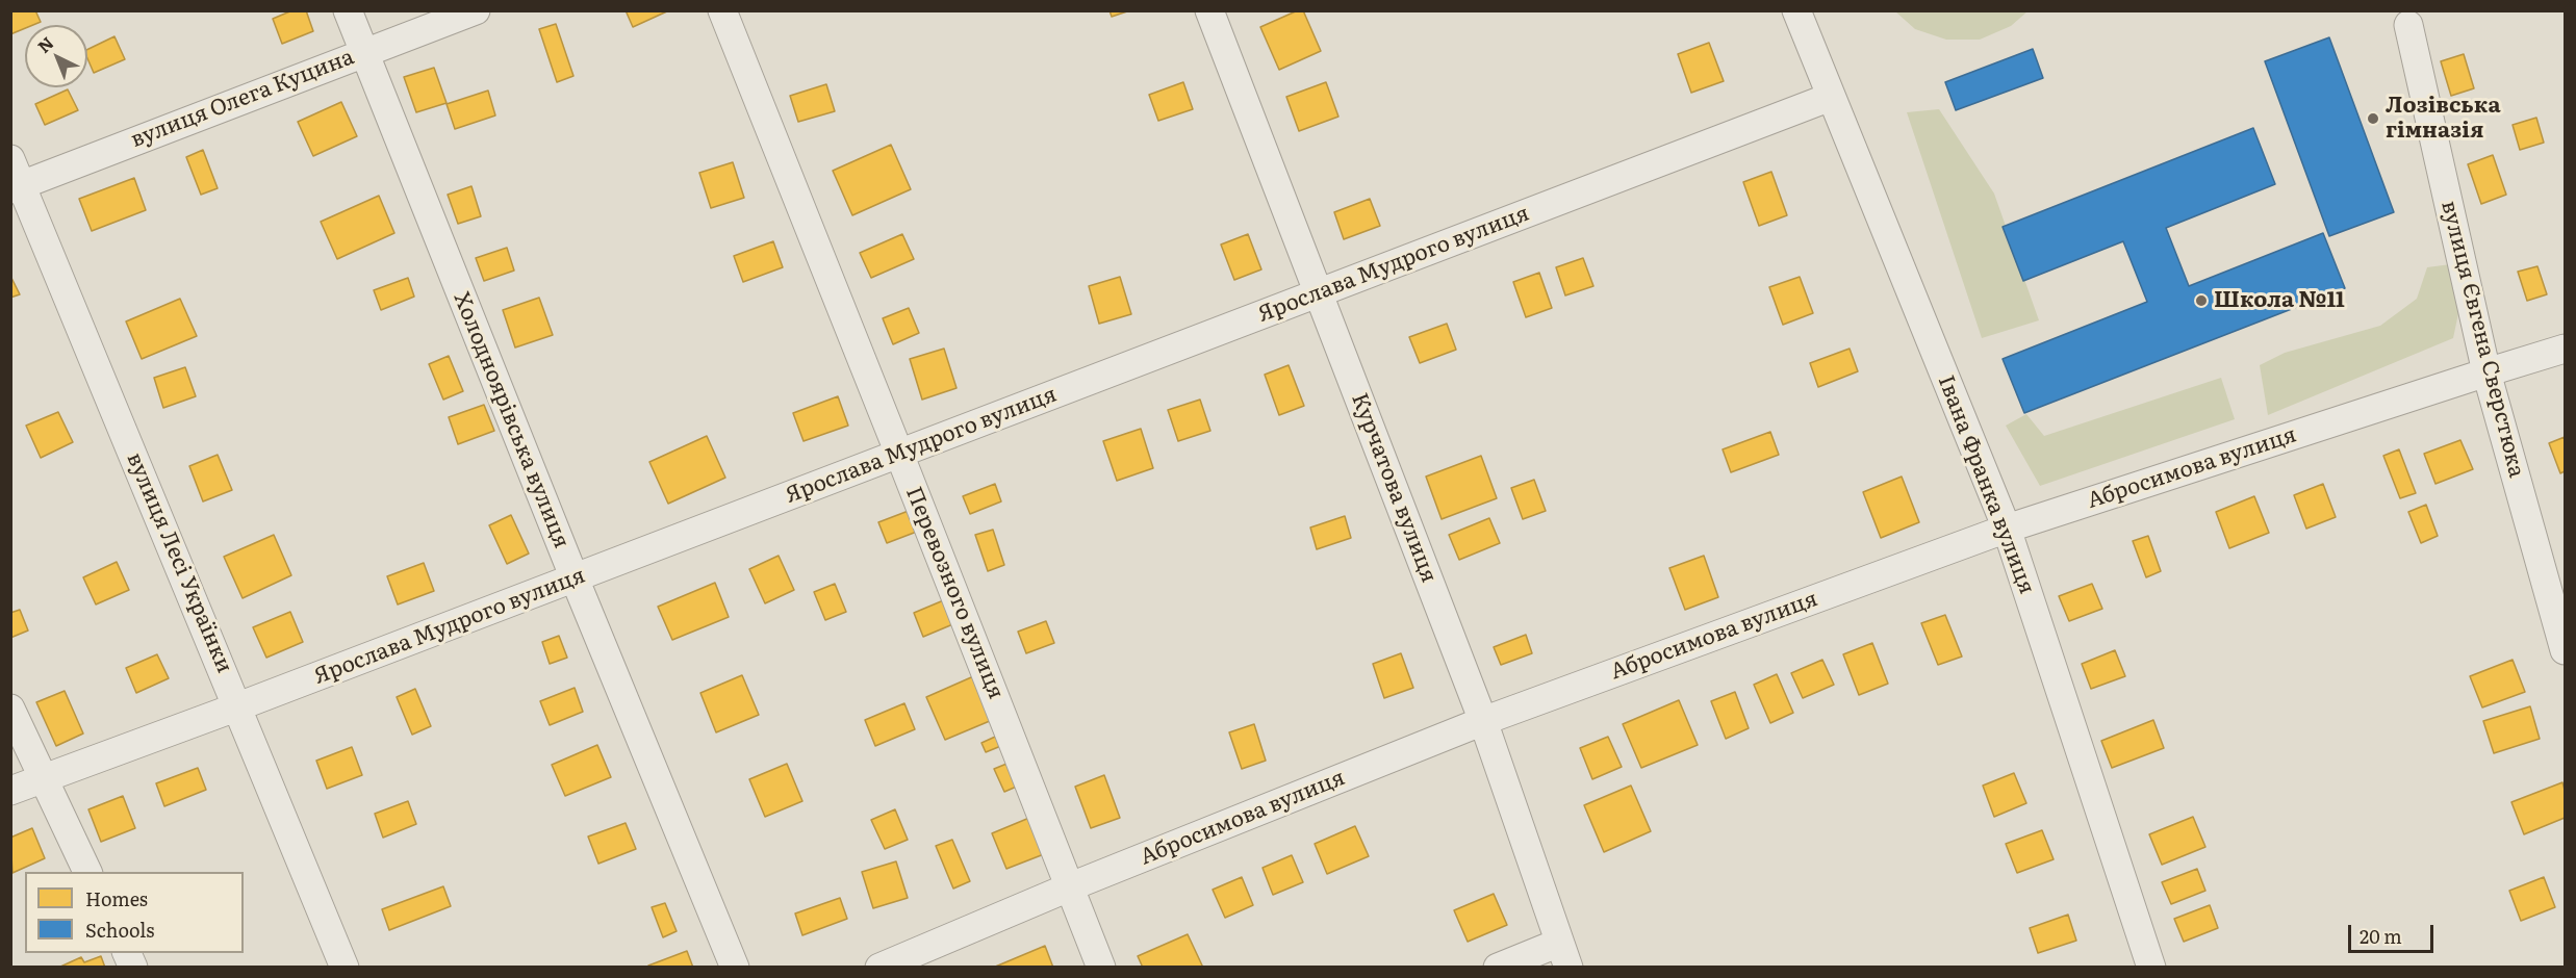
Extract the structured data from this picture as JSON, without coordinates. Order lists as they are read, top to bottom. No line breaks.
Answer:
{"streets":{"street":["вулиця Олега Куцина","Ярослава Мудрого вулиця","вулиця Євгена Сверстюка","Холодноярівська вулиця","Абросимова вулиця","Івана Франка вулиця","Курчатова вулиця","вулиця Лесі Українки","Перевозного вулиця"]},"crossings":[["вулиця Олега Куцина","Холодноярівська вулиця"],["вулиця Олега Куцина","вулиця Лесі Українки"],["Ярослава Мудрого вулиця","Холодноярівська вулиця"],["Ярослава Мудрого вулиця","Івана Франка вулиця"],["Ярослава Мудрого вулиця","Курчатова вулиця"],["Ярослава Мудрого вулиця","вулиця Лесі Українки"],["Ярослава Мудрого вулиця","Перевозного вулиця"],["вулиця Євгена Сверстюка","Абросимова вулиця"],["Абросимова вулиця","Івана Франка вулиця"],["Абросимова вулиця","Курчатова вулиця"],["Абросимова вулиця","Перевозного вулиця"]],"places":["Лозівська гімназія","Школа №11"],"legend":["Homes","Schools"],"scale_bar":"20 m","north":"top left"}
